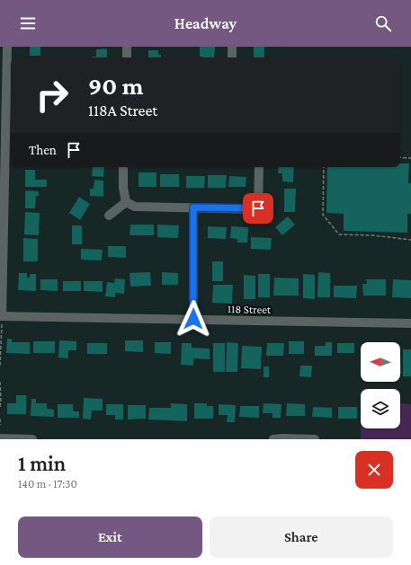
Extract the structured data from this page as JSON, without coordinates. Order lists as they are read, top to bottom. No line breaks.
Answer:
{"streets":{"street":["118 Street"]},"north":"left","page":{"header":"Headway","turn":["90 m","118A Street"],"then":"Then","heading":["1 min","140 m · 17:30"],"buttons":["Exit","Share"]}}
